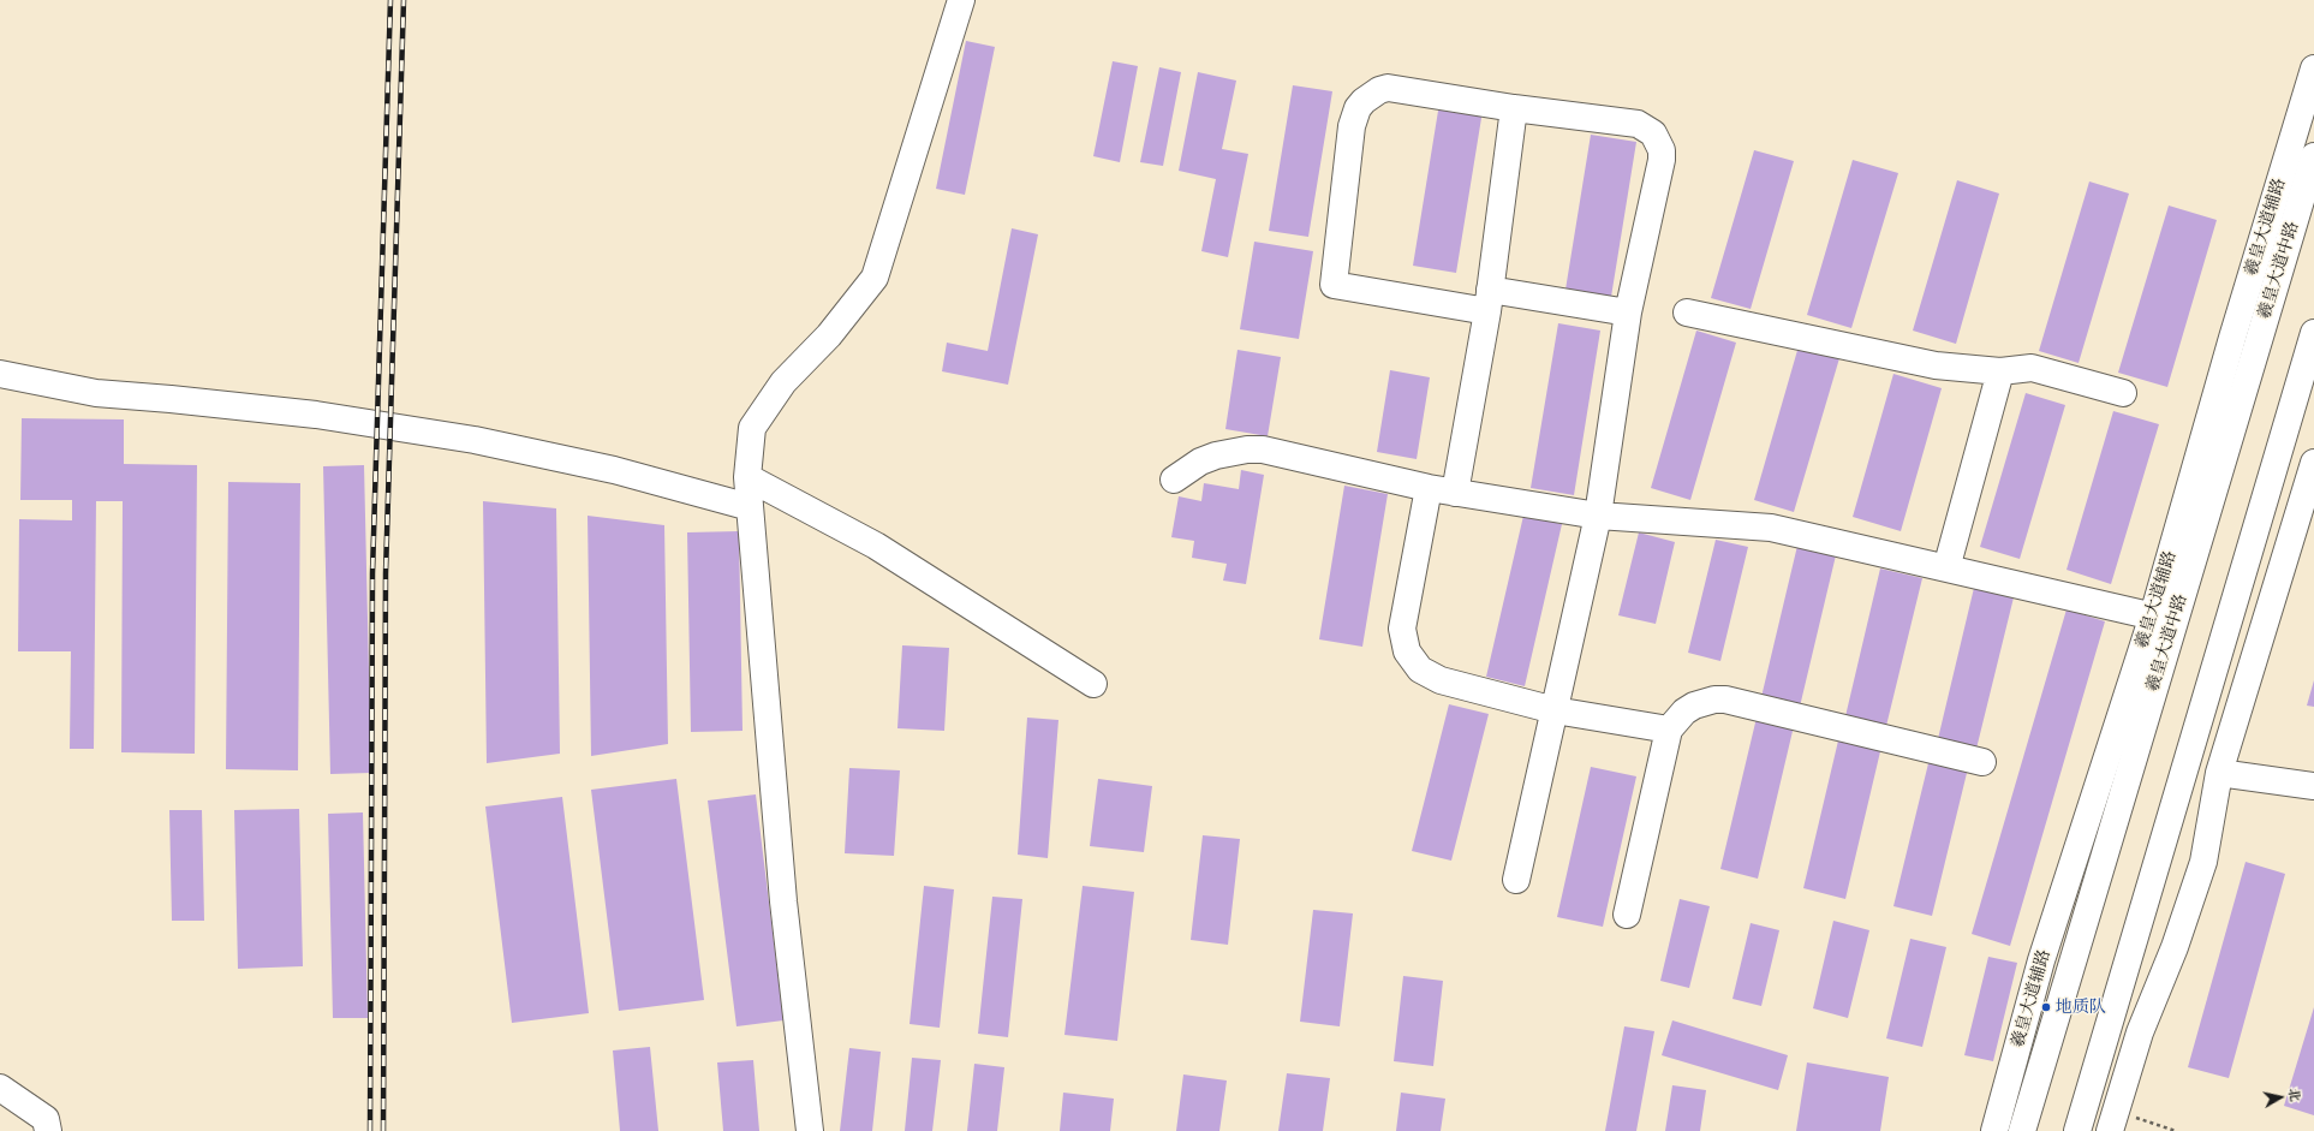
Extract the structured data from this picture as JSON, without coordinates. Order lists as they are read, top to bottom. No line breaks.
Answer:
{"streets":{"street":["羲皇大道辅路","羲皇大道中路"]},"crossings":[["羲皇大道辅路","羲皇大道中路"]],"places":["地质队"],"north":"right"}
